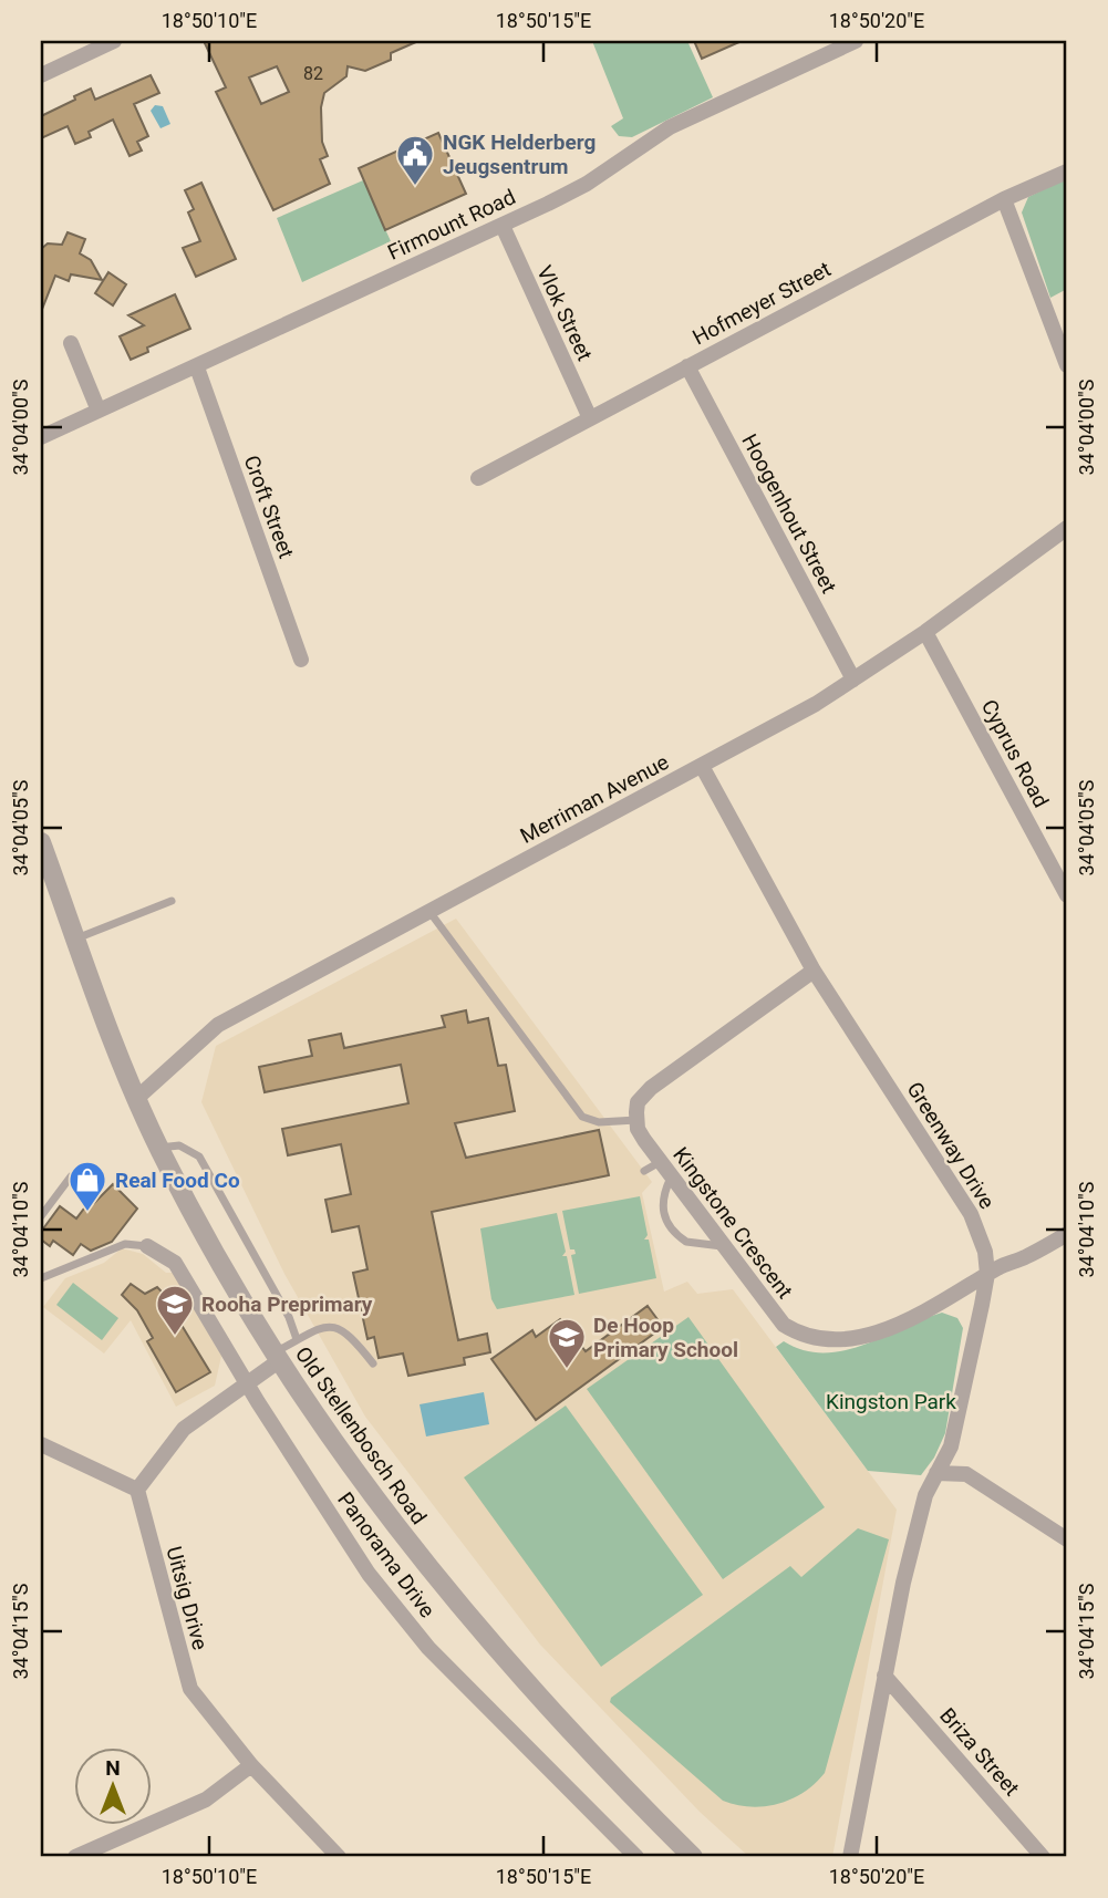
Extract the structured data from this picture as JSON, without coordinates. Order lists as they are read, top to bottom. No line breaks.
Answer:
{"streets":{"street":["Firmount Road","Hofmeyer Street","Vlok Street","Croft Street","Hoogenhout Street","Cyprus Road","Merriman Avenue","Greenway Drive","Kingstone Crescent","Old Stellenbosch Road","Panorama Drive","Uitsig Drive","Briza Street"]},"crossings":[["Firmount Road","Vlok Street"],["Firmount Road","Croft Street"],["Hofmeyer Street","Vlok Street"],["Hofmeyer Street","Hoogenhout Street"],["Hoogenhout Street","Merriman Avenue"],["Cyprus Road","Merriman Avenue"],["Merriman Avenue","Greenway Drive"],["Merriman Avenue","Old Stellenbosch Road"],["Greenway Drive","Kingstone Crescent"],["Greenway Drive","Briza Street"]],"parks":["Kingston Park"],"places":{"public building":["NGK Helderberg Jeugsentrum"],"shop":["Real Food Co"],"school or university":["Rooha Preprimary","De Hoop Primary School"]},"house_numbers":["82"],"north":"top","coordinates":["18°50'10\"E","18°50'15\"E","18°50'20\"E","34°04'00\"S","34°04'05\"S","34°04'10\"S","34°04'15\"S"]}
